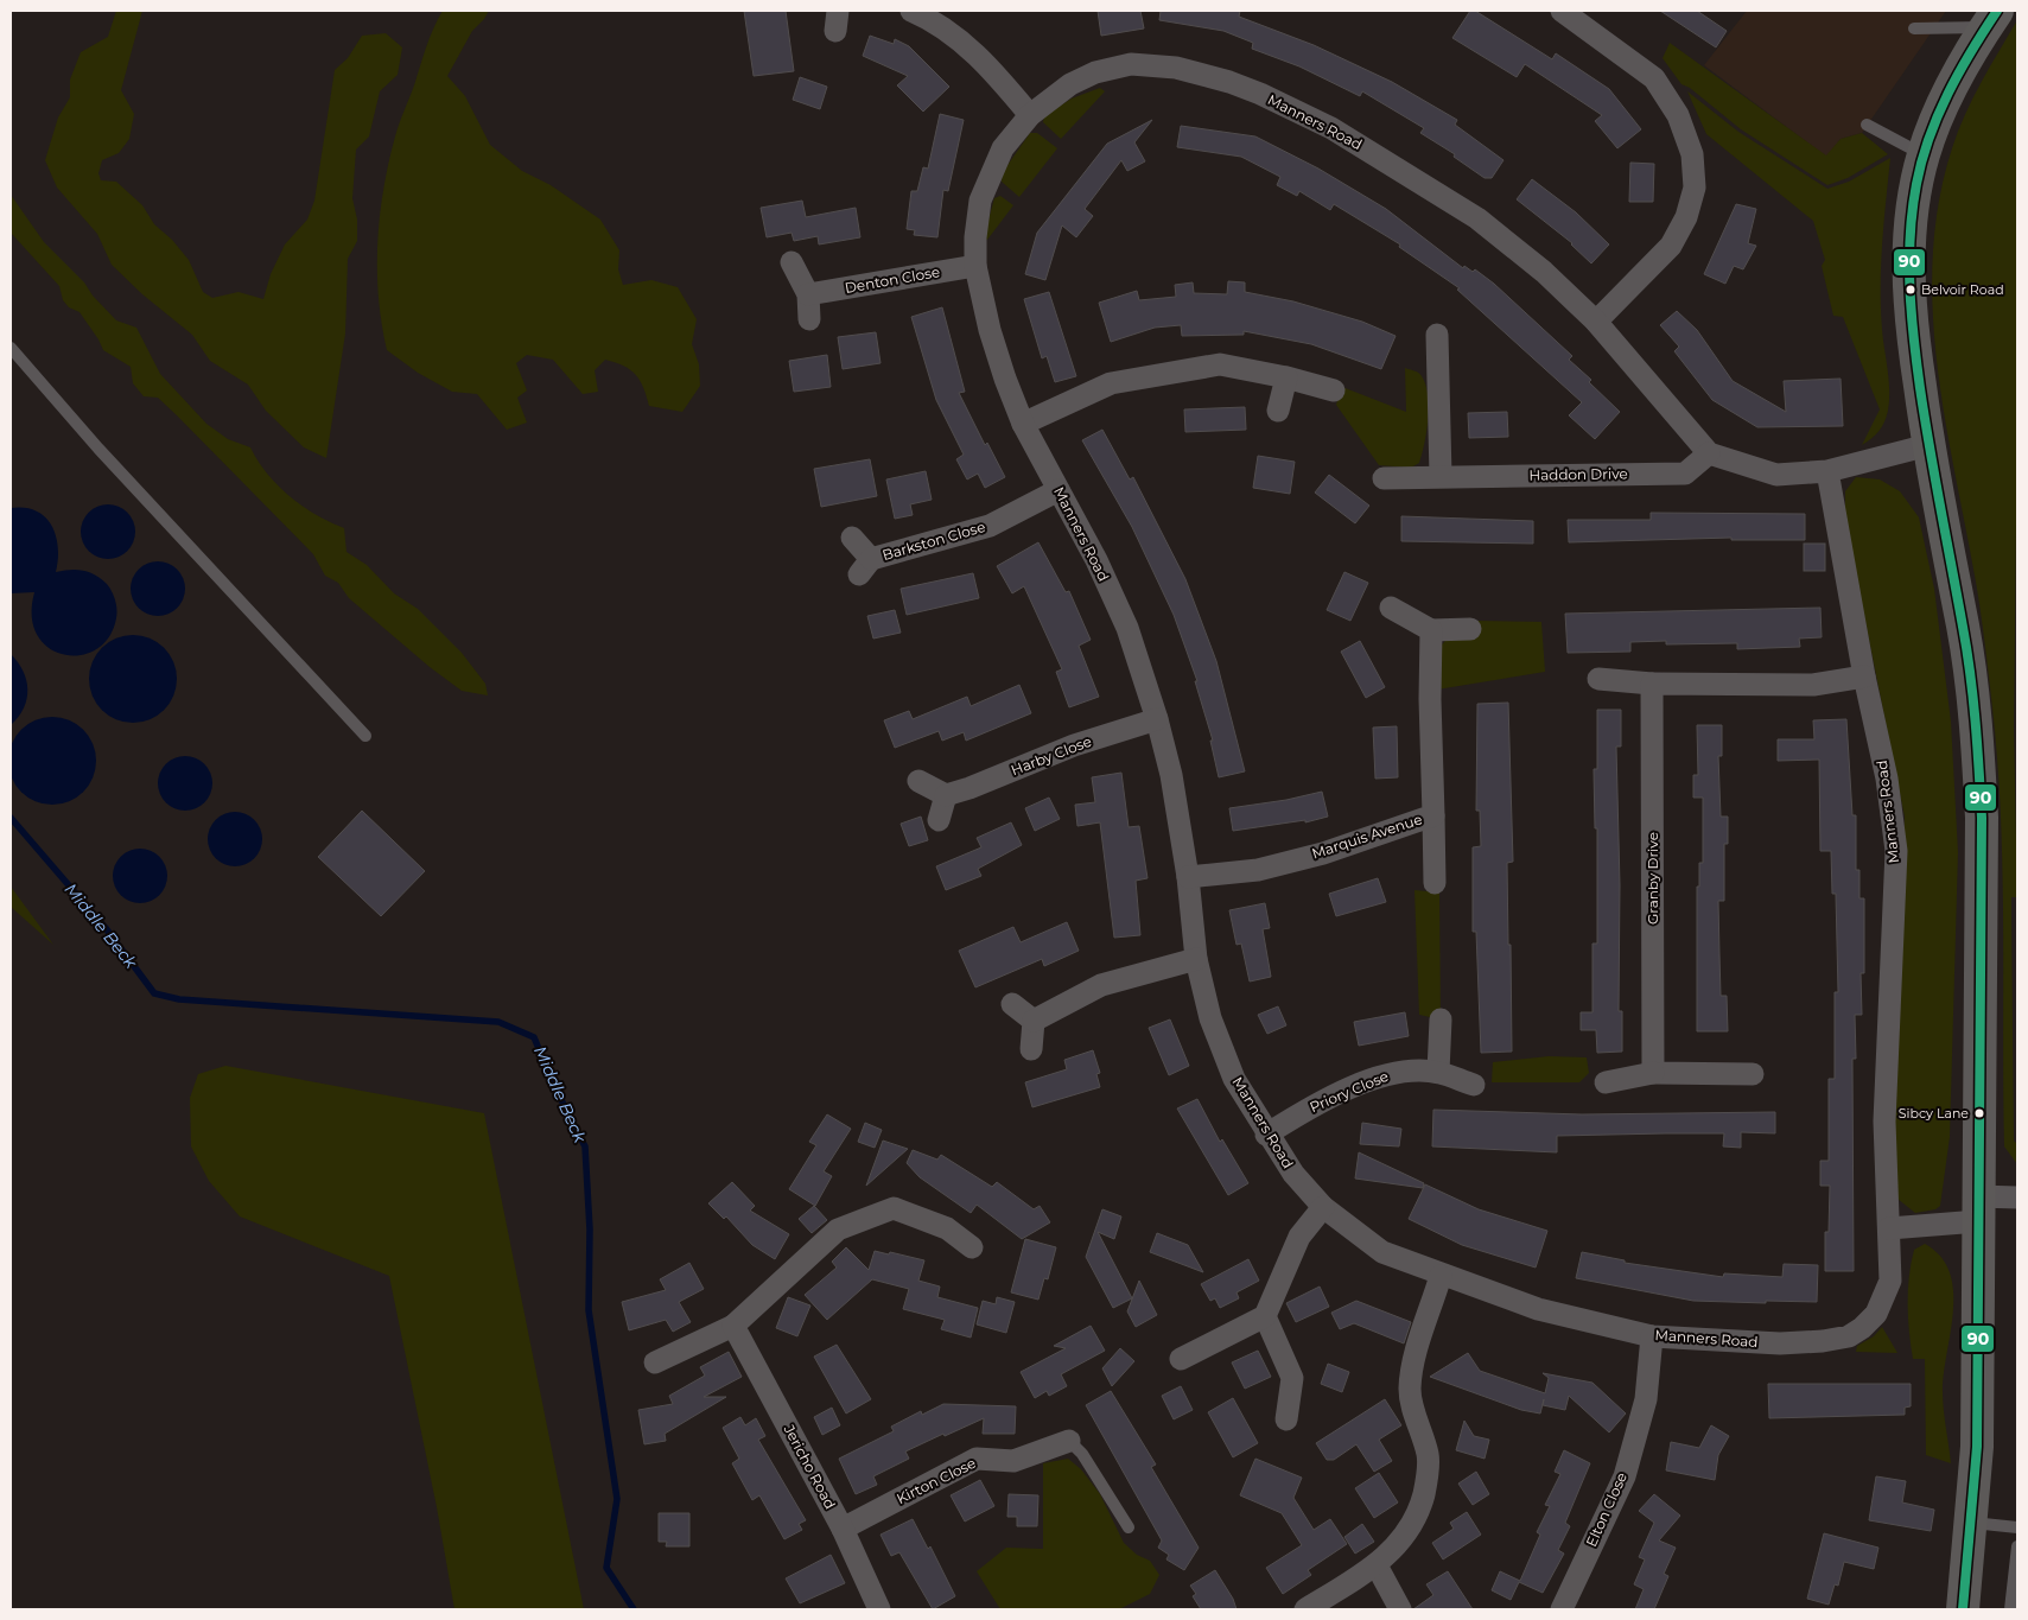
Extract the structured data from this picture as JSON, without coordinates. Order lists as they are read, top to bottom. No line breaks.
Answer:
{"streets":{"street":["Manners Road","Denton Close","Haddon Drive","Barkston Close","Harby Close","Marquis Avenue","Granby Drive","Priory Close","Jericho Road","Kirton Close","Elton Close"]},"crossings":[["Manners Road","Denton Close"],["Manners Road","Haddon Drive"],["Manners Road","Barkston Close"],["Manners Road","Harby Close"],["Manners Road","Marquis Avenue"],["Manners Road","Priory Close"],["Manners Road","Elton Close"],["Jericho Road","Kirton Close"]],"water":["Middle Beck"],"places":["Belvoir Road","Sibcy Lane"],"lines":["transit line 90"]}
